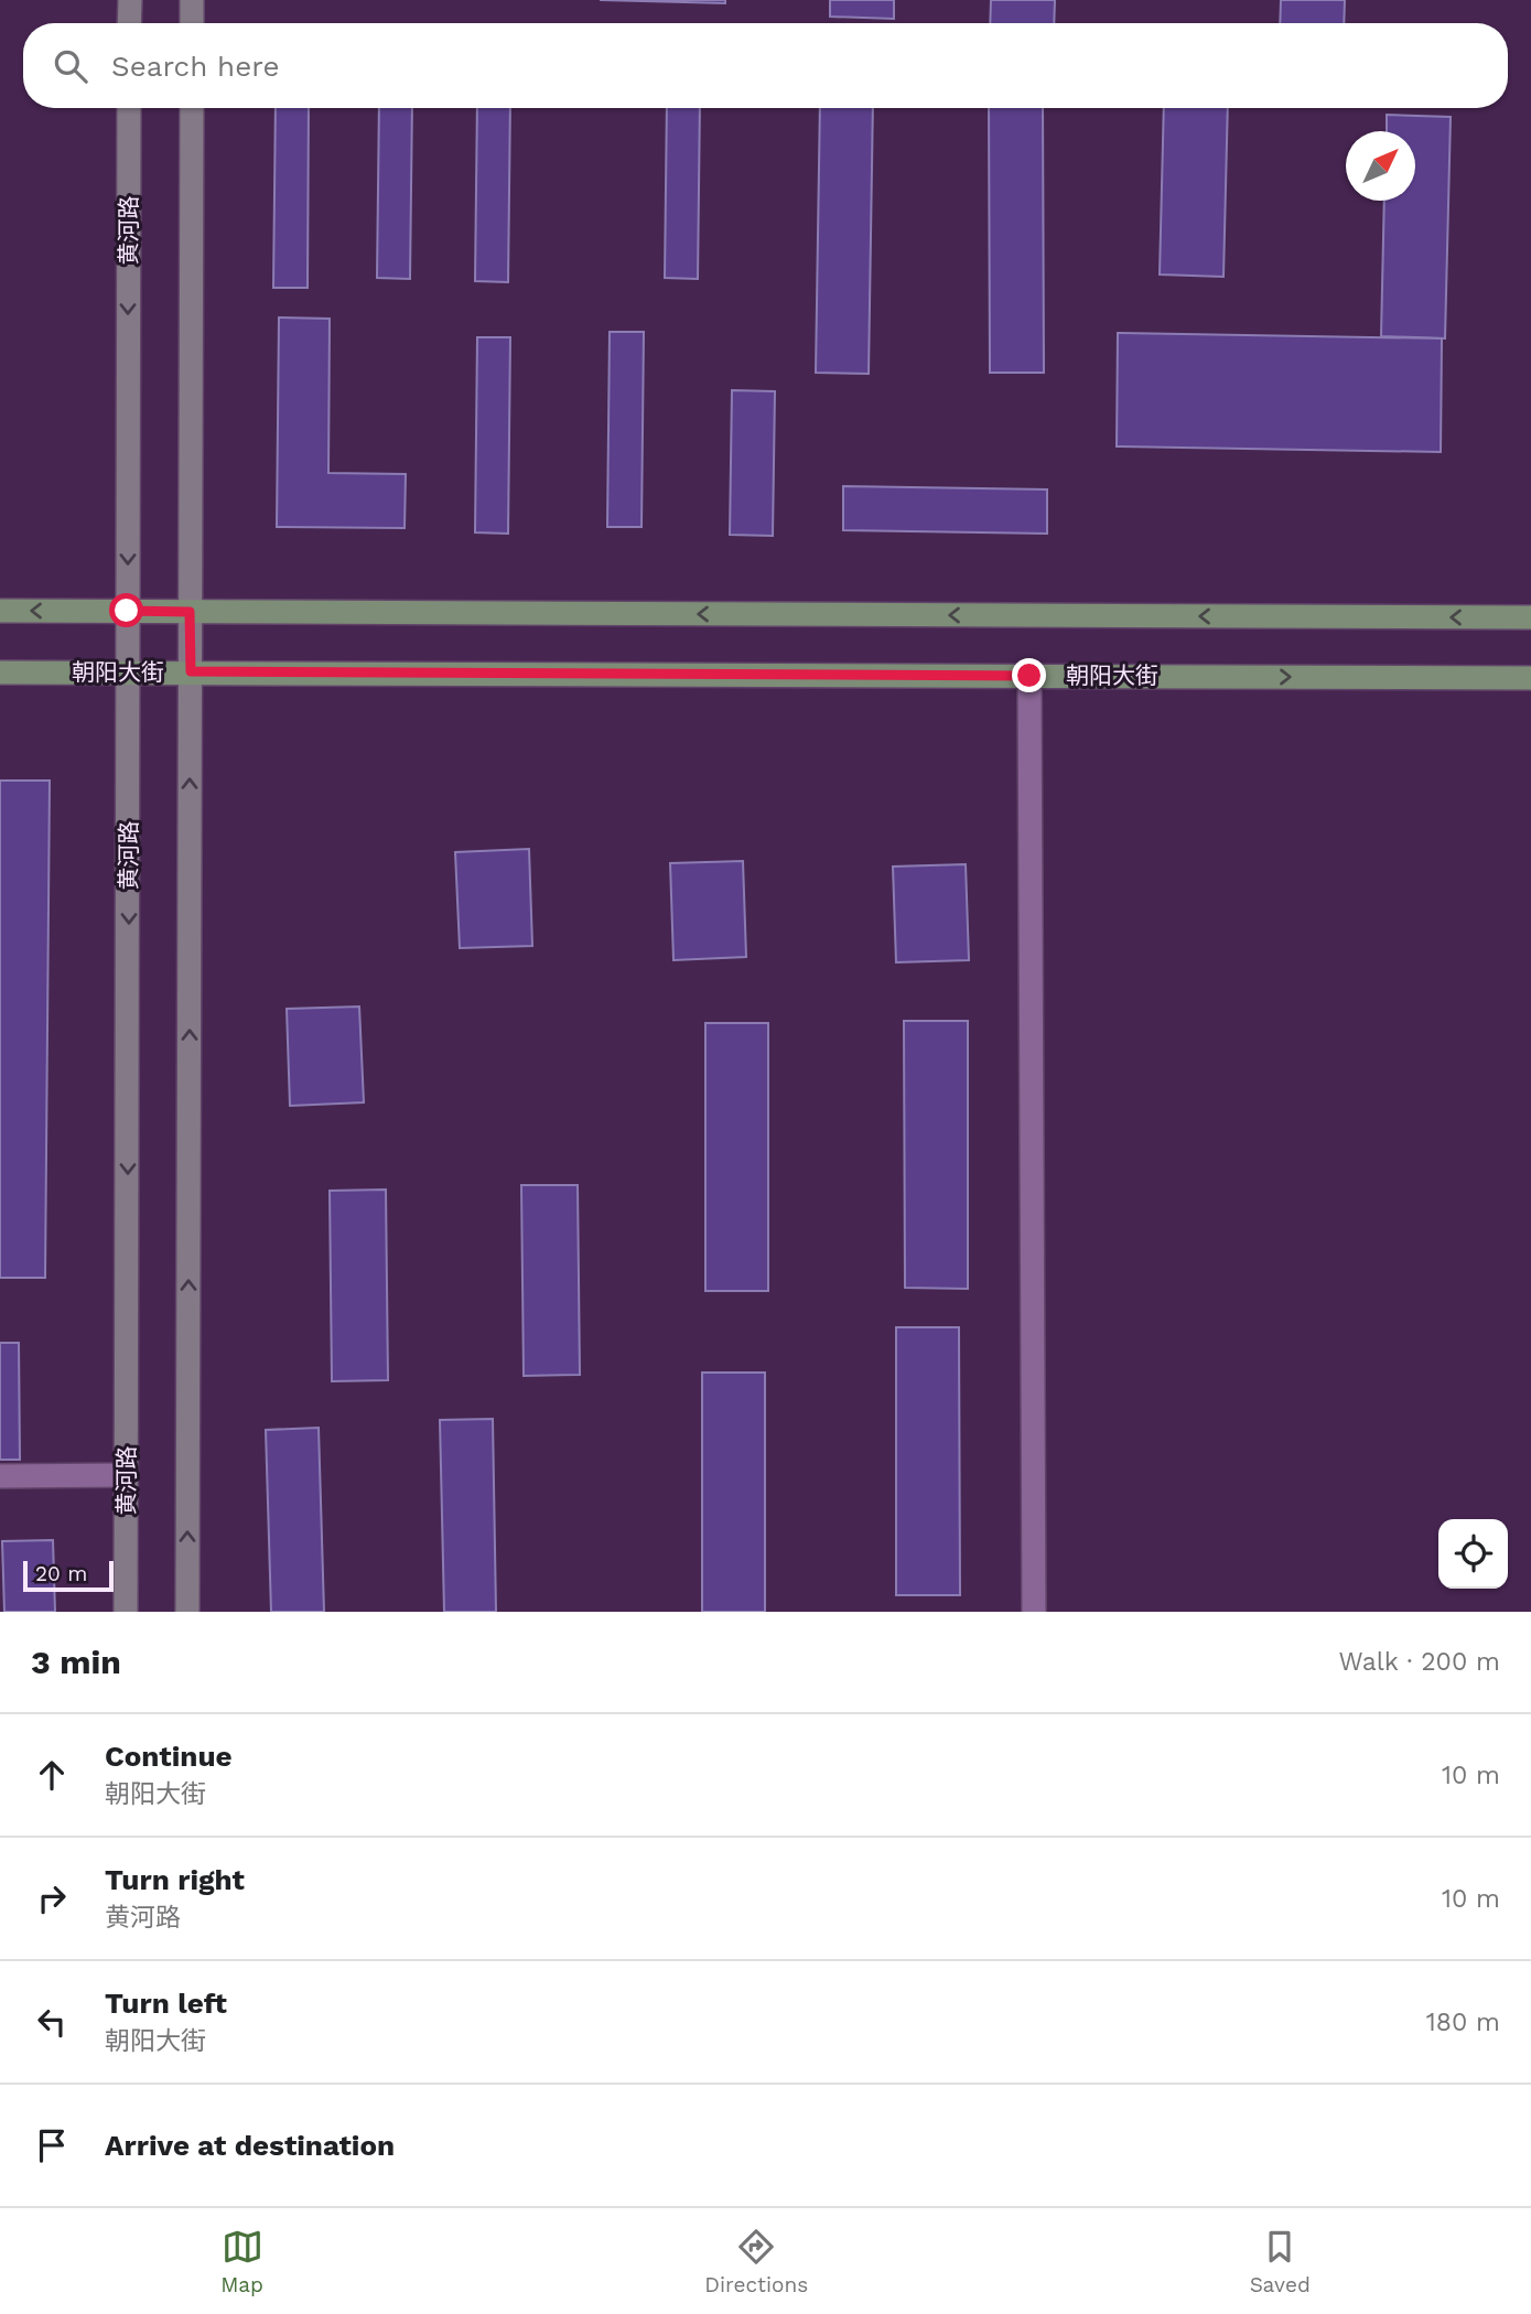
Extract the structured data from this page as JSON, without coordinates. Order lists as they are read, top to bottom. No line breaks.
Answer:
{"streets":{"main road":["黄河路","朝阳大街"]},"crossings":[["黄河路","朝阳大街"]],"scale_bar":"20 m","north":"top right","page":{"search":"Search here","scale":"20 m","heading":["3 min","Walk · 200 m"],"list":[["Continue","朝阳大街","10 m"],["Turn right","黄河路","10 m"],["Turn left","朝阳大街","180 m"],"Arrive at destination"],"nav":["Map","Directions","Saved"]}}
